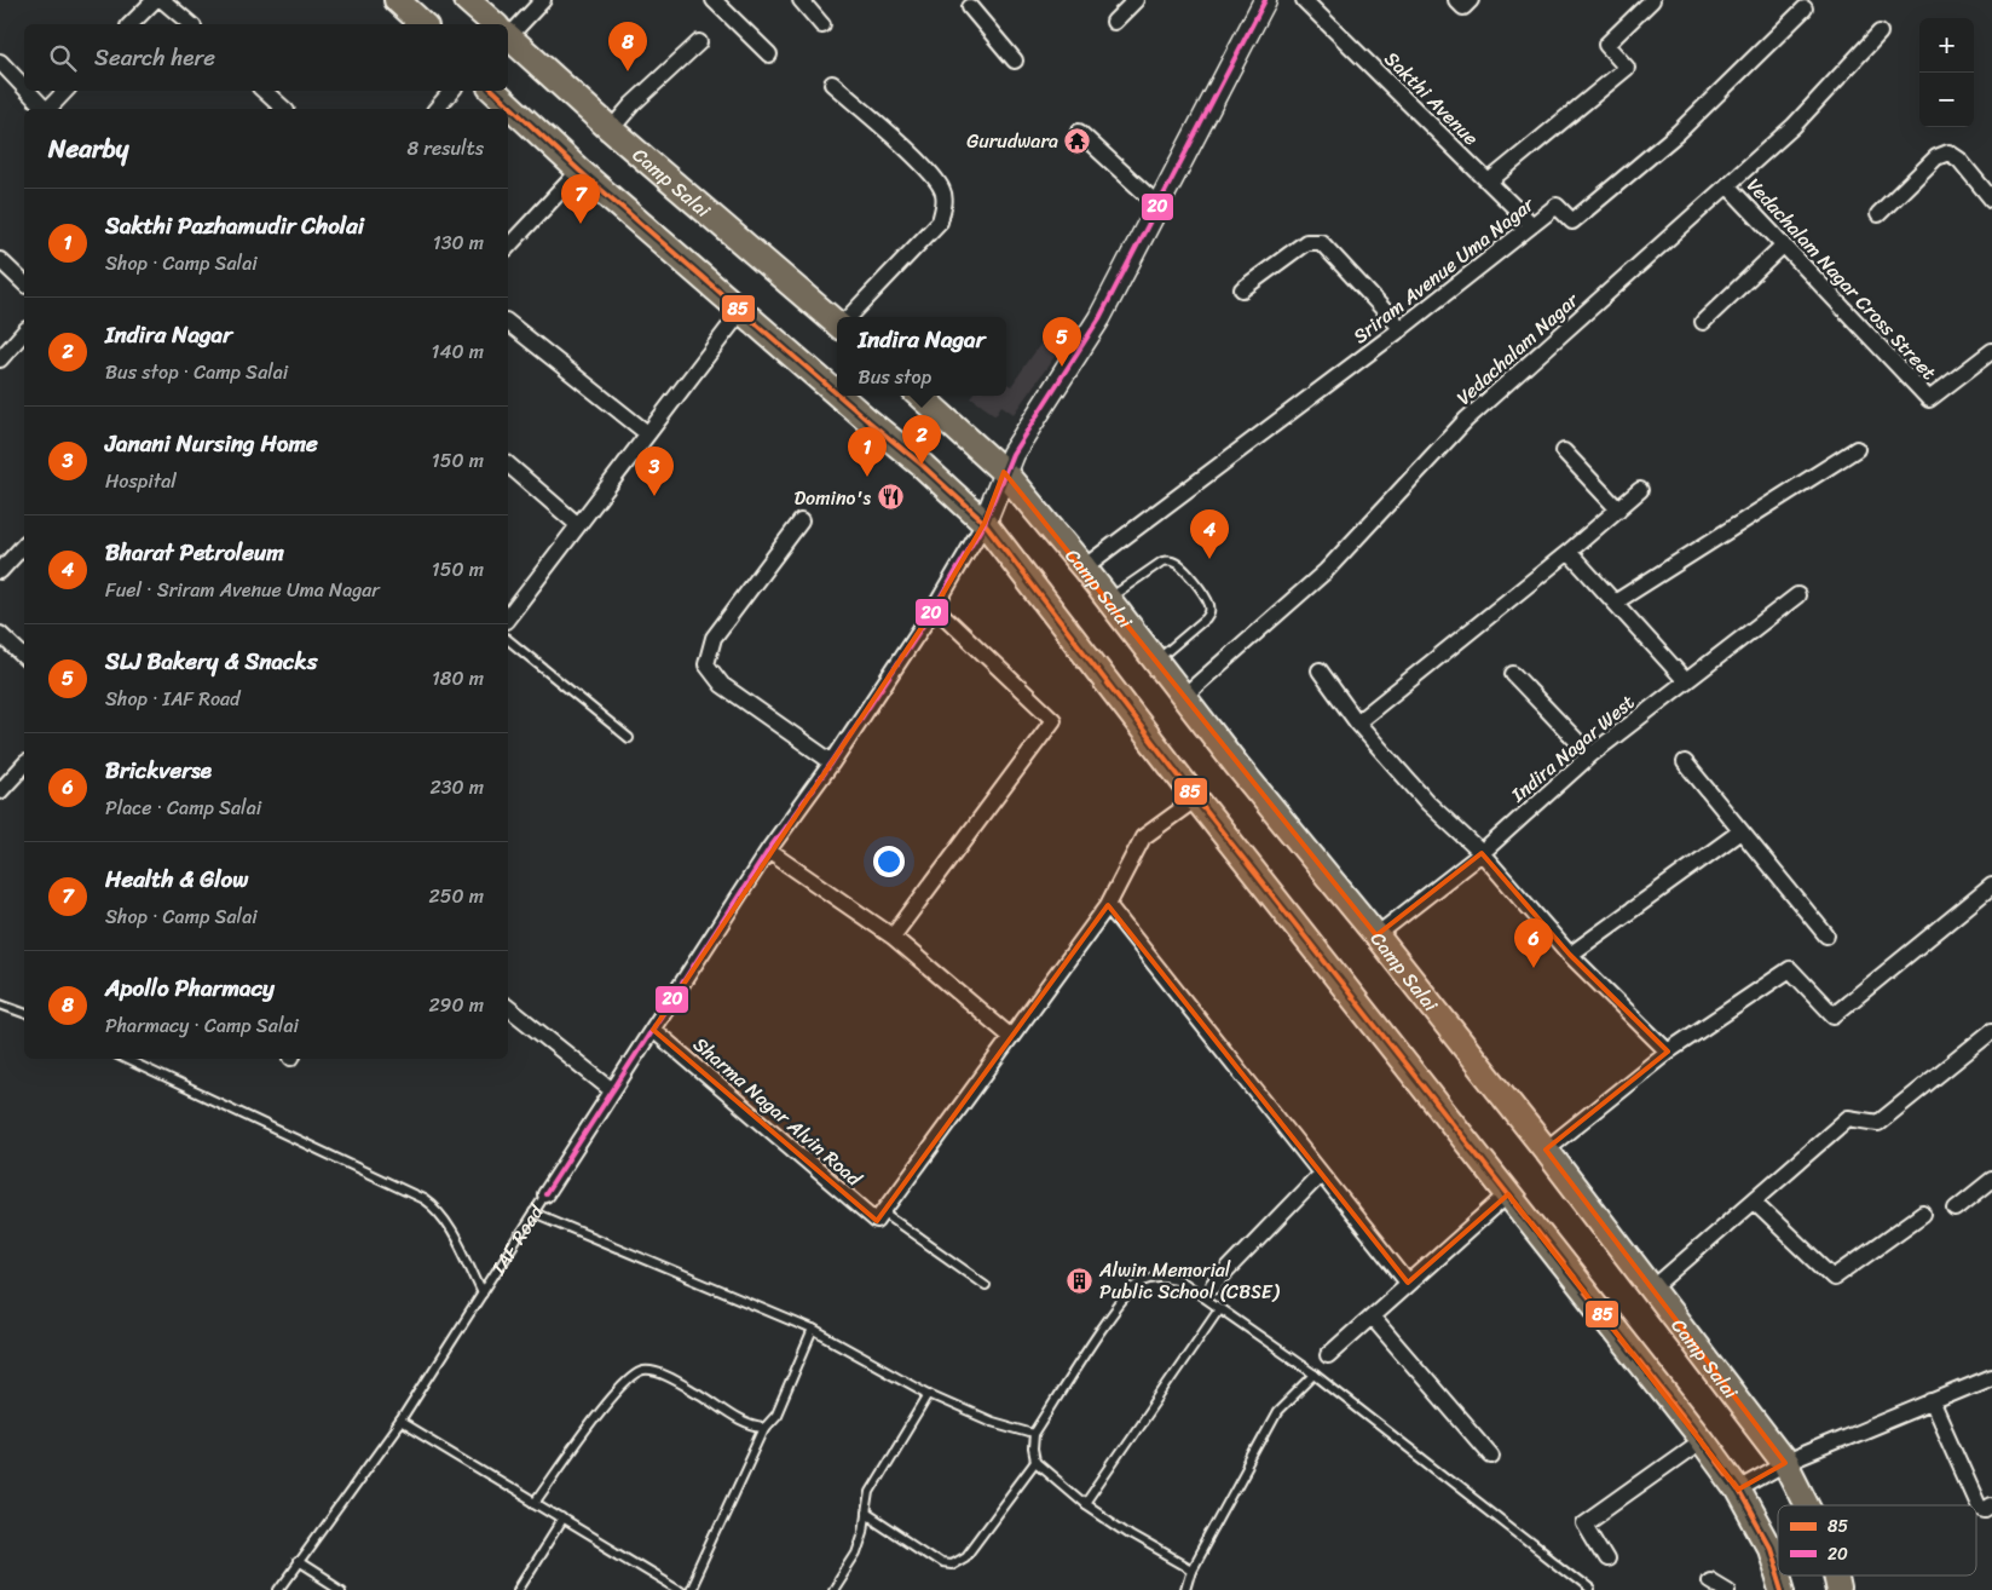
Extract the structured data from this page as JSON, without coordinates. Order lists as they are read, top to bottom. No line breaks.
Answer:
{"streets":{"main road":["Camp Salai"],"street":["Sakthi Avenue","Sriram Avenue Uma Nagar","Vedachalam Nagar Cross Street","Vedachalam Nagar","Indira Nagar West","Sharma Nagar Alvin Road","IAF Road"]},"crossings":[["Sakthi Avenue","Sriram Avenue Uma Nagar"],["Camp Salai","Sriram Avenue Uma Nagar"],["Camp Salai","Vedachalam Nagar"],["Camp Salai","Indira Nagar West"],["Camp Salai","IAF Road"],["Vedachalam Nagar Cross Street","Vedachalam Nagar"],["Sharma Nagar Alvin Road","IAF Road"]],"places":{"temple":["Gurudwara"],"restaurant":["Domino's"],"building":["Alwin Memorial Public School (CBSE)"]},"lines":["transit line 20","transit line 85"],"legend":["85","20"],"page":{"map_buttons":["+","−"],"pins":["8","7","5","2","1","3","4","6"],"search":"Search here","heading":["Nearby","8 results"],"list":[{"mark":"1","name":"Sakthi Pazhamudir Cholai","note":"Shop · Camp Salai","value":"130 m"},{"mark":"2","name":"Indira Nagar","note":"Bus stop · Camp Salai","value":"140 m"},{"mark":"3","name":"Janani Nursing Home","note":"Hospital","value":"150 m"},{"mark":"4","name":"Bharat Petroleum","note":"Fuel · Sriram Avenue Uma Nagar","value":"150 m"},{"mark":"5","name":"SLJ Bakery & Snacks","note":"Shop · IAF Road","value":"180 m"},{"mark":"6","name":"Brickverse","note":"Place · Camp Salai","value":"230 m"},{"mark":"7","name":"Health & Glow","note":"Shop · Camp Salai","value":"250 m"},{"mark":"8","name":"Apollo Pharmacy","note":"Pharmacy · Camp Salai","value":"290 m"}],"popup":["Indira Nagar","Bus stop"]}}
